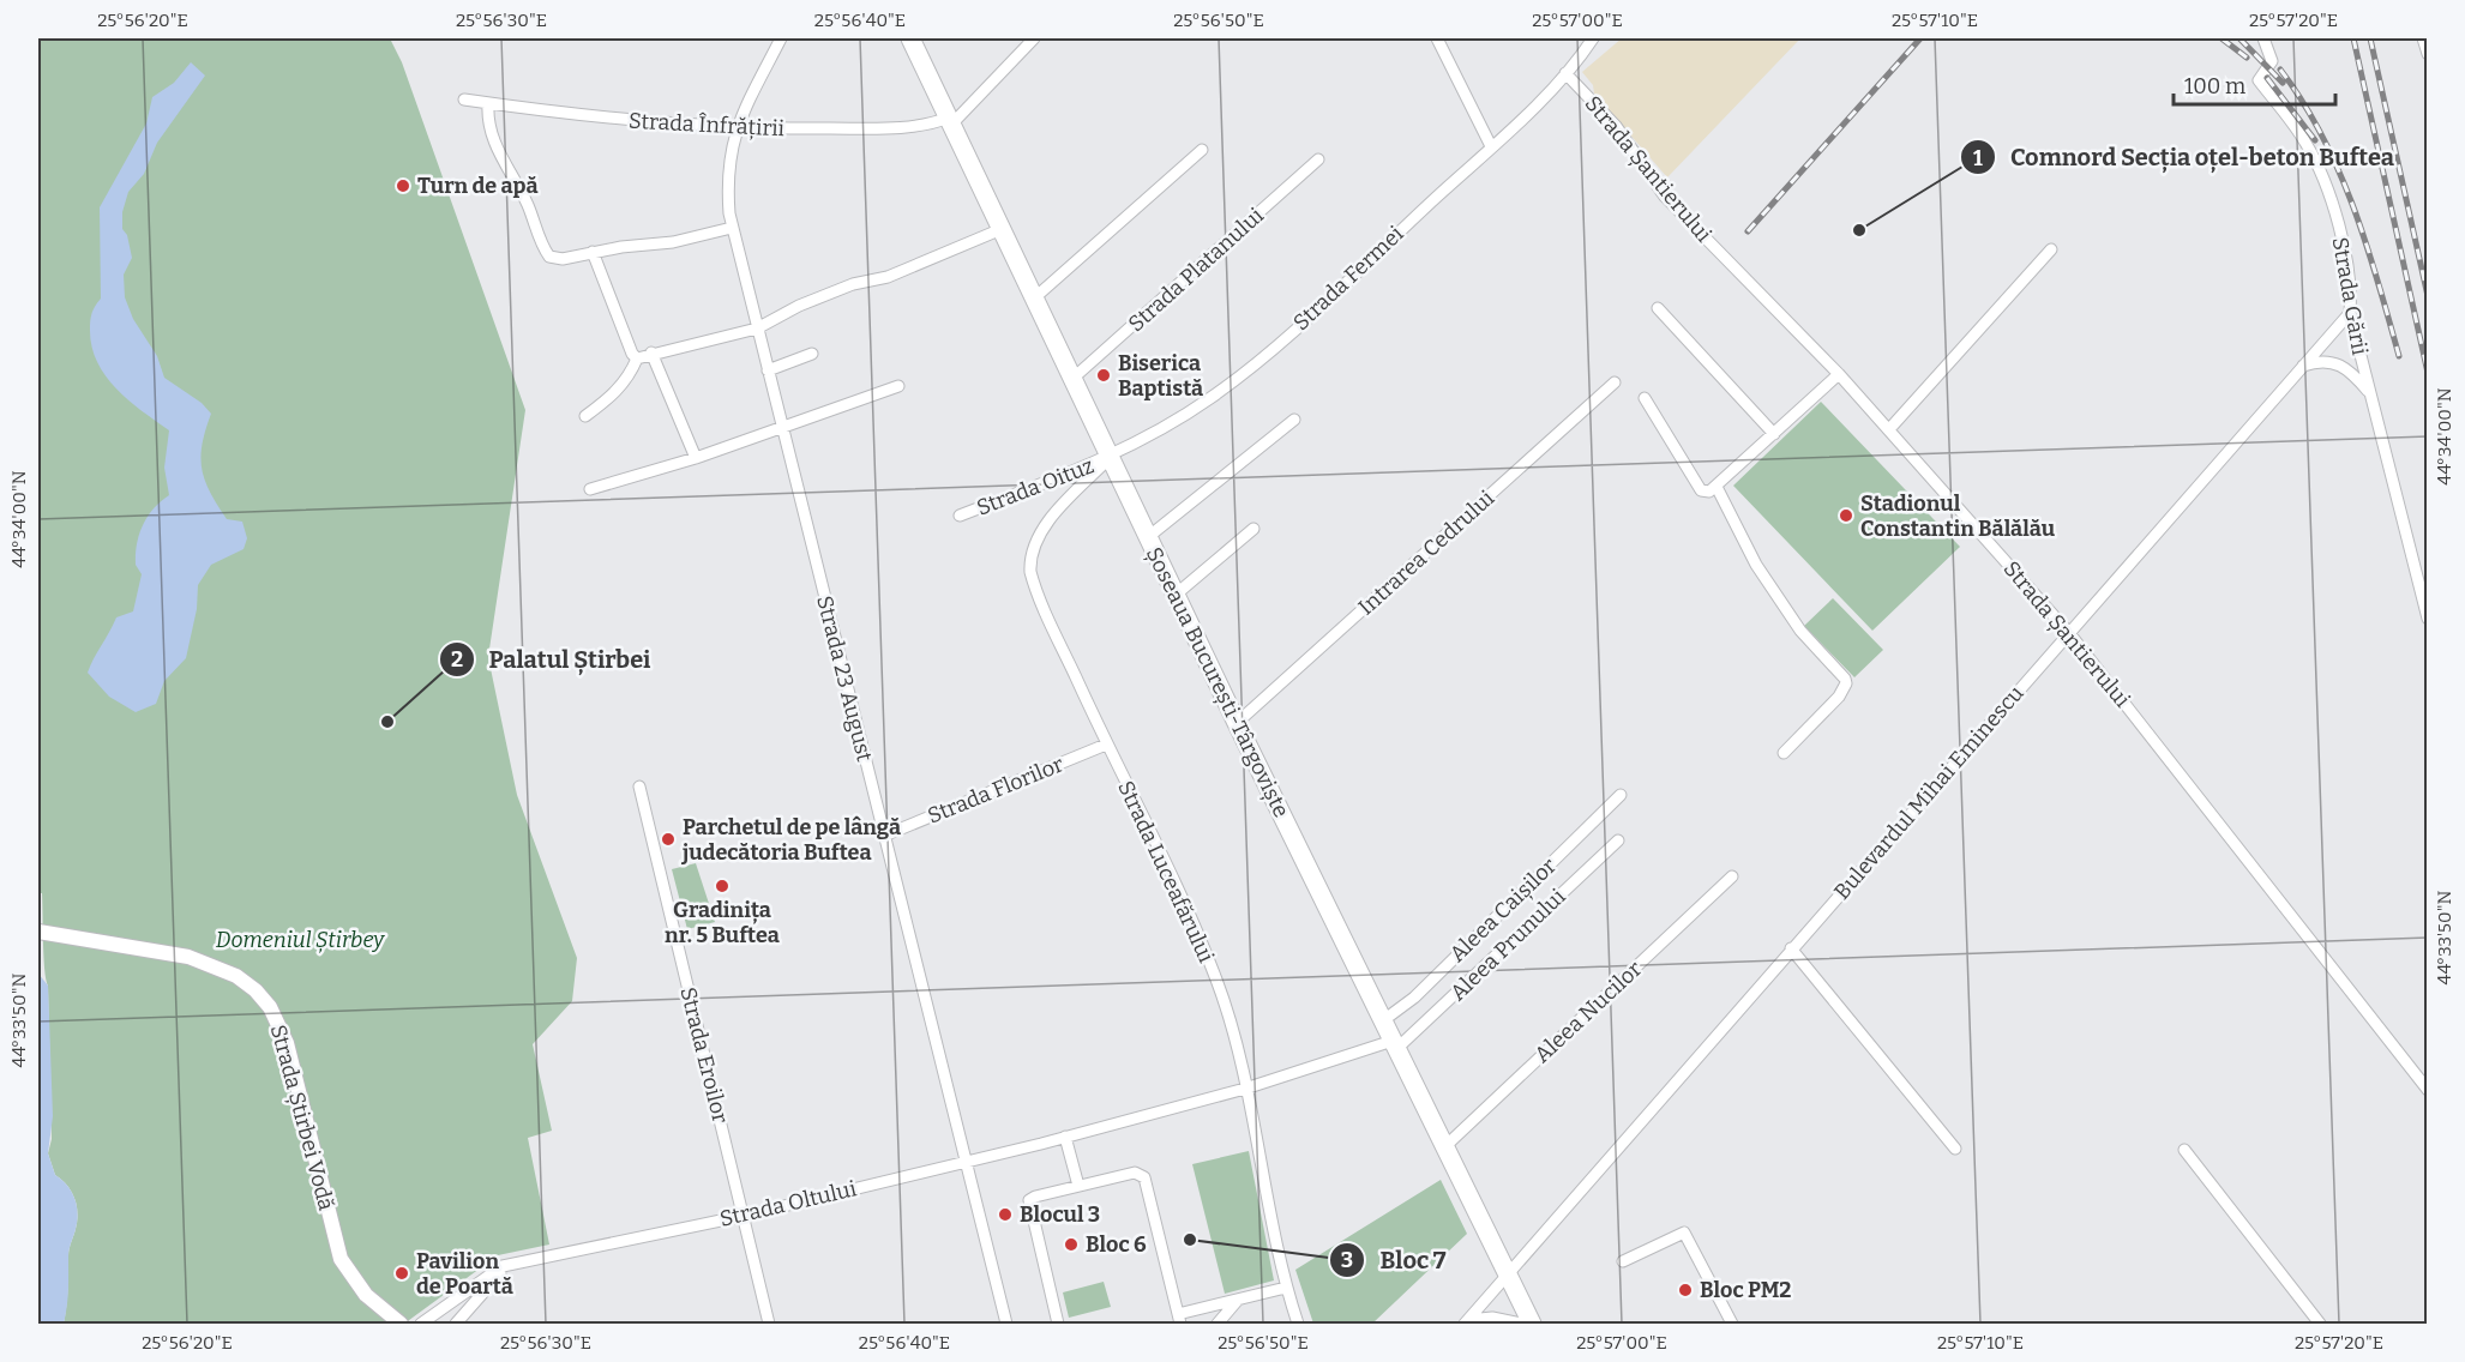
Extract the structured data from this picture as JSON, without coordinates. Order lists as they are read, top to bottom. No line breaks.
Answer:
{"streets":{"main road":["Șoseaua București-Târgoviște"],"street":["Strada Înfrățirii","Strada Șantierului","Strada Platanului","Strada Fermei","Strada Gării","Strada Oituz","Intrarea Cedrului","Strada 23 August","Strada Florilor","Bulevardul Mihai Eminescu","Strada Luceafărului","Aleea Caișilor","Aleea Prunului","Aleea Nucilor","Strada Eroilor","Strada Știrbei Vodă","Strada Oltului"]},"crossings":[["Strada Înfrățirii","Strada 23 August"],["Strada Înfrățirii","Șoseaua București-Târgoviște"],["Strada Șantierului","Strada Fermei"],["Strada Șantierului","Bulevardul Mihai Eminescu"],["Strada Platanului","Șoseaua București-Târgoviște"],["Strada Fermei","Strada Oituz"],["Strada Fermei","Șoseaua București-Târgoviște"],["Strada Fermei","Strada Luceafărului"],["Strada Gării","Bulevardul Mihai Eminescu"],["Strada Oituz","Șoseaua București-Târgoviște"],["Strada Oituz","Strada Luceafărului"],["Intrarea Cedrului","Șoseaua București-Târgoviște"],["Strada 23 August","Strada Florilor"],["Strada 23 August","Strada Oltului"],["Șoseaua București-Târgoviște","Bulevardul Mihai Eminescu"],["Șoseaua București-Târgoviște","Strada Luceafărului"],["Șoseaua București-Târgoviște","Aleea Caișilor"],["Șoseaua București-Târgoviște","Aleea Prunului"],["Șoseaua București-Târgoviște","Aleea Nucilor"],["Șoseaua București-Târgoviște","Strada Oltului"],["Strada Florilor","Strada Luceafărului"],["Strada Luceafărului","Strada Oltului"],["Aleea Prunului","Strada Oltului"],["Strada Eroilor","Strada Oltului"]],"parks":["Domeniul Știrbey"],"places":["Turn de apă","Comnord Secția oțel-beton Buftea","Biserica Baptistă","Stadionul Constantin Bălălău","Palatul Știrbei","Parchetul de pe lângă judecătoria Buftea","Gradinița nr. 5 Buftea","Blocul 3","Bloc 7","Bloc 6","Pavilion de Poartă","Bloc PM2"],"scale_bar":"100 m","coordinates":["25°56'20\"E","25°56'30\"E","25°56'40\"E","25°56'50\"E","25°57'00\"E","25°57'10\"E","25°57'20\"E","44°34'00\"N","44°33'50\"N"]}
